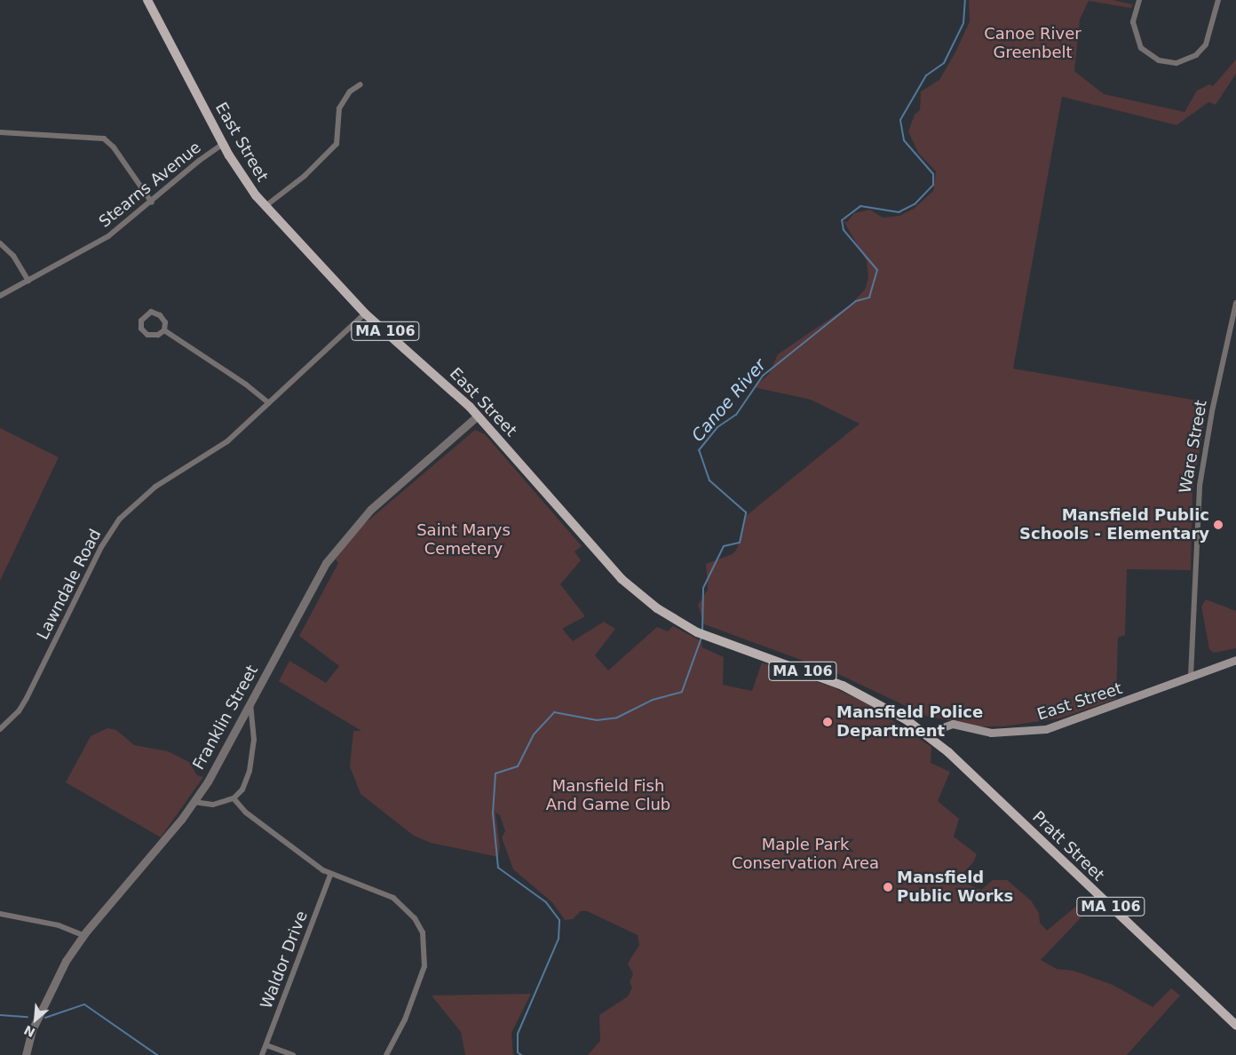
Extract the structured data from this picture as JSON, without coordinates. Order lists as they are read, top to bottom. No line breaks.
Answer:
{"streets":{"main road":["East Street","MA 106","Pratt Street"],"street":["Stearns Avenue","Ware Street","Lawndale Road","Franklin Street","Waldor Drive"]},"crossings":[["East Street","Stearns Avenue"],["East Street","Ware Street"],["East Street","Lawndale Road"],["East Street","Franklin Street"],["East Street","Pratt Street"]],"water":["Canoe River"],"parks":["Canoe River Greenbelt","Saint Marys Cemetery","Mansfield Fish And Game Club","Maple Park Conservation Area"],"places":["Mansfield Public Schools - Elementary","Mansfield Police Department","Mansfield Public Works"],"north":"bottom left"}
